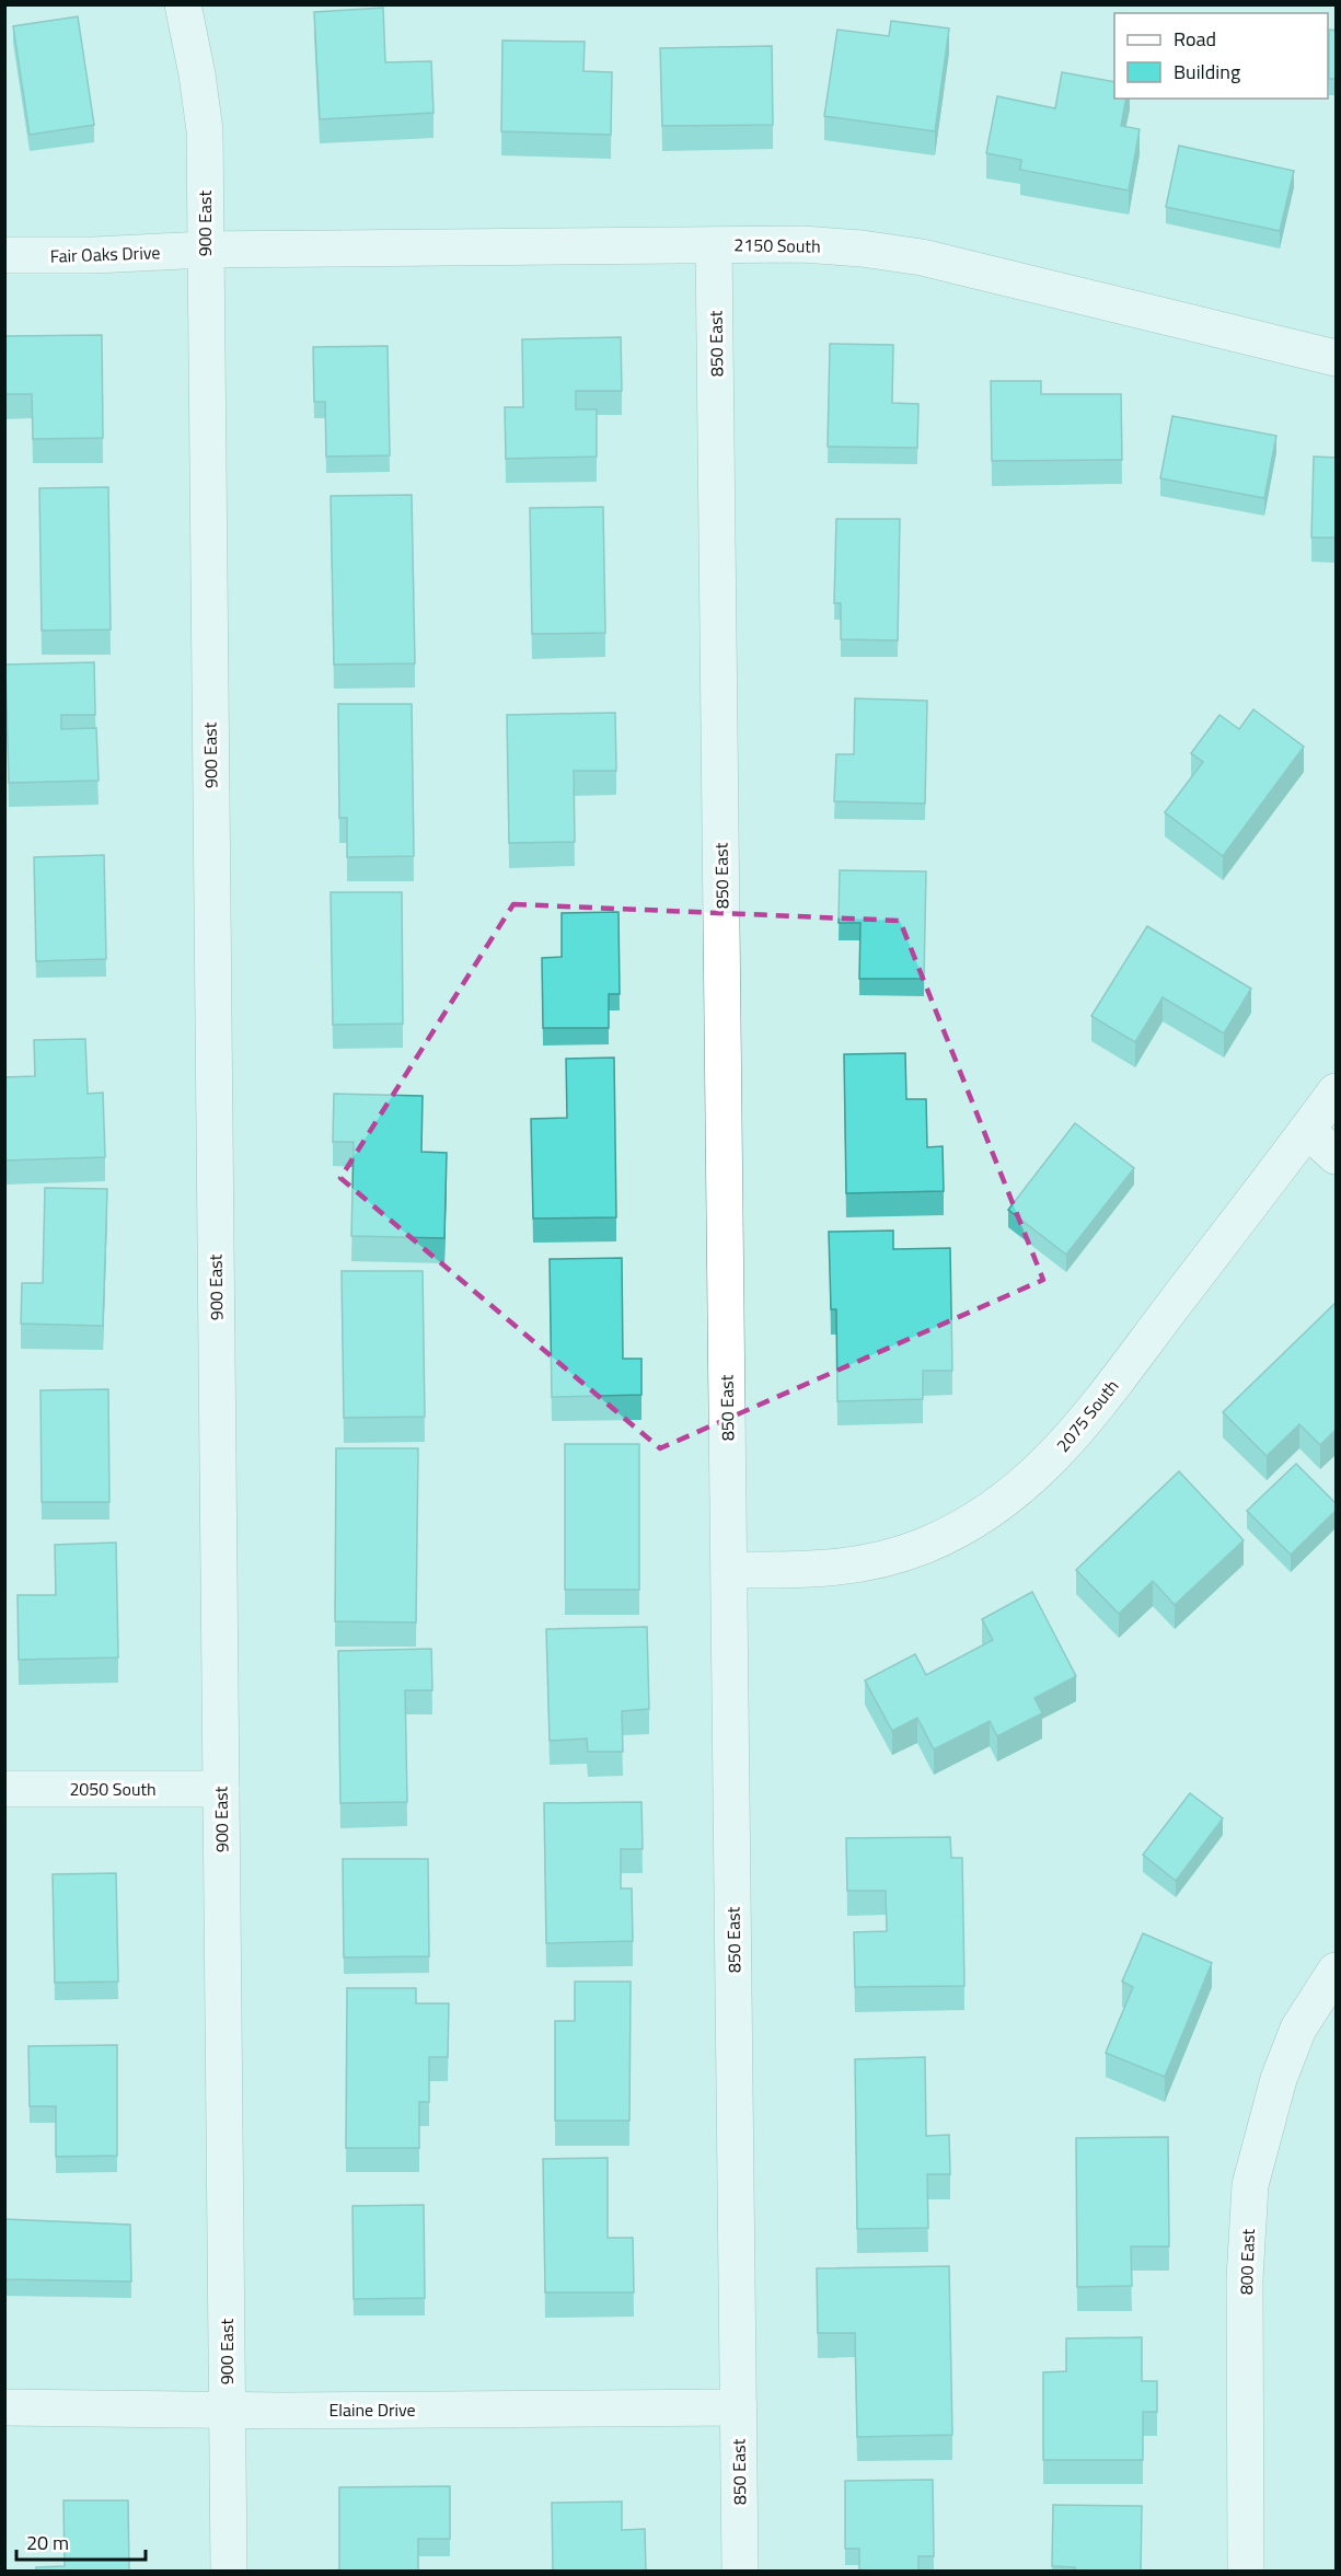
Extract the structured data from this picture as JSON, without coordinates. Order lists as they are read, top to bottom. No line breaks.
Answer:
{"streets":{"street":["900 East","2150 South","Fair Oaks Drive","850 East","2075 South","2050 South","800 East","Elaine Drive"]},"crossings":[["900 East","2150 South"],["900 East","Fair Oaks Drive"],["900 East","2050 South"],["900 East","Elaine Drive"],["2150 South","Fair Oaks Drive"],["2150 South","850 East"],["850 East","2075 South"],["850 East","Elaine Drive"]],"legend":["Road","Building"],"scale_bar":"20 m"}
